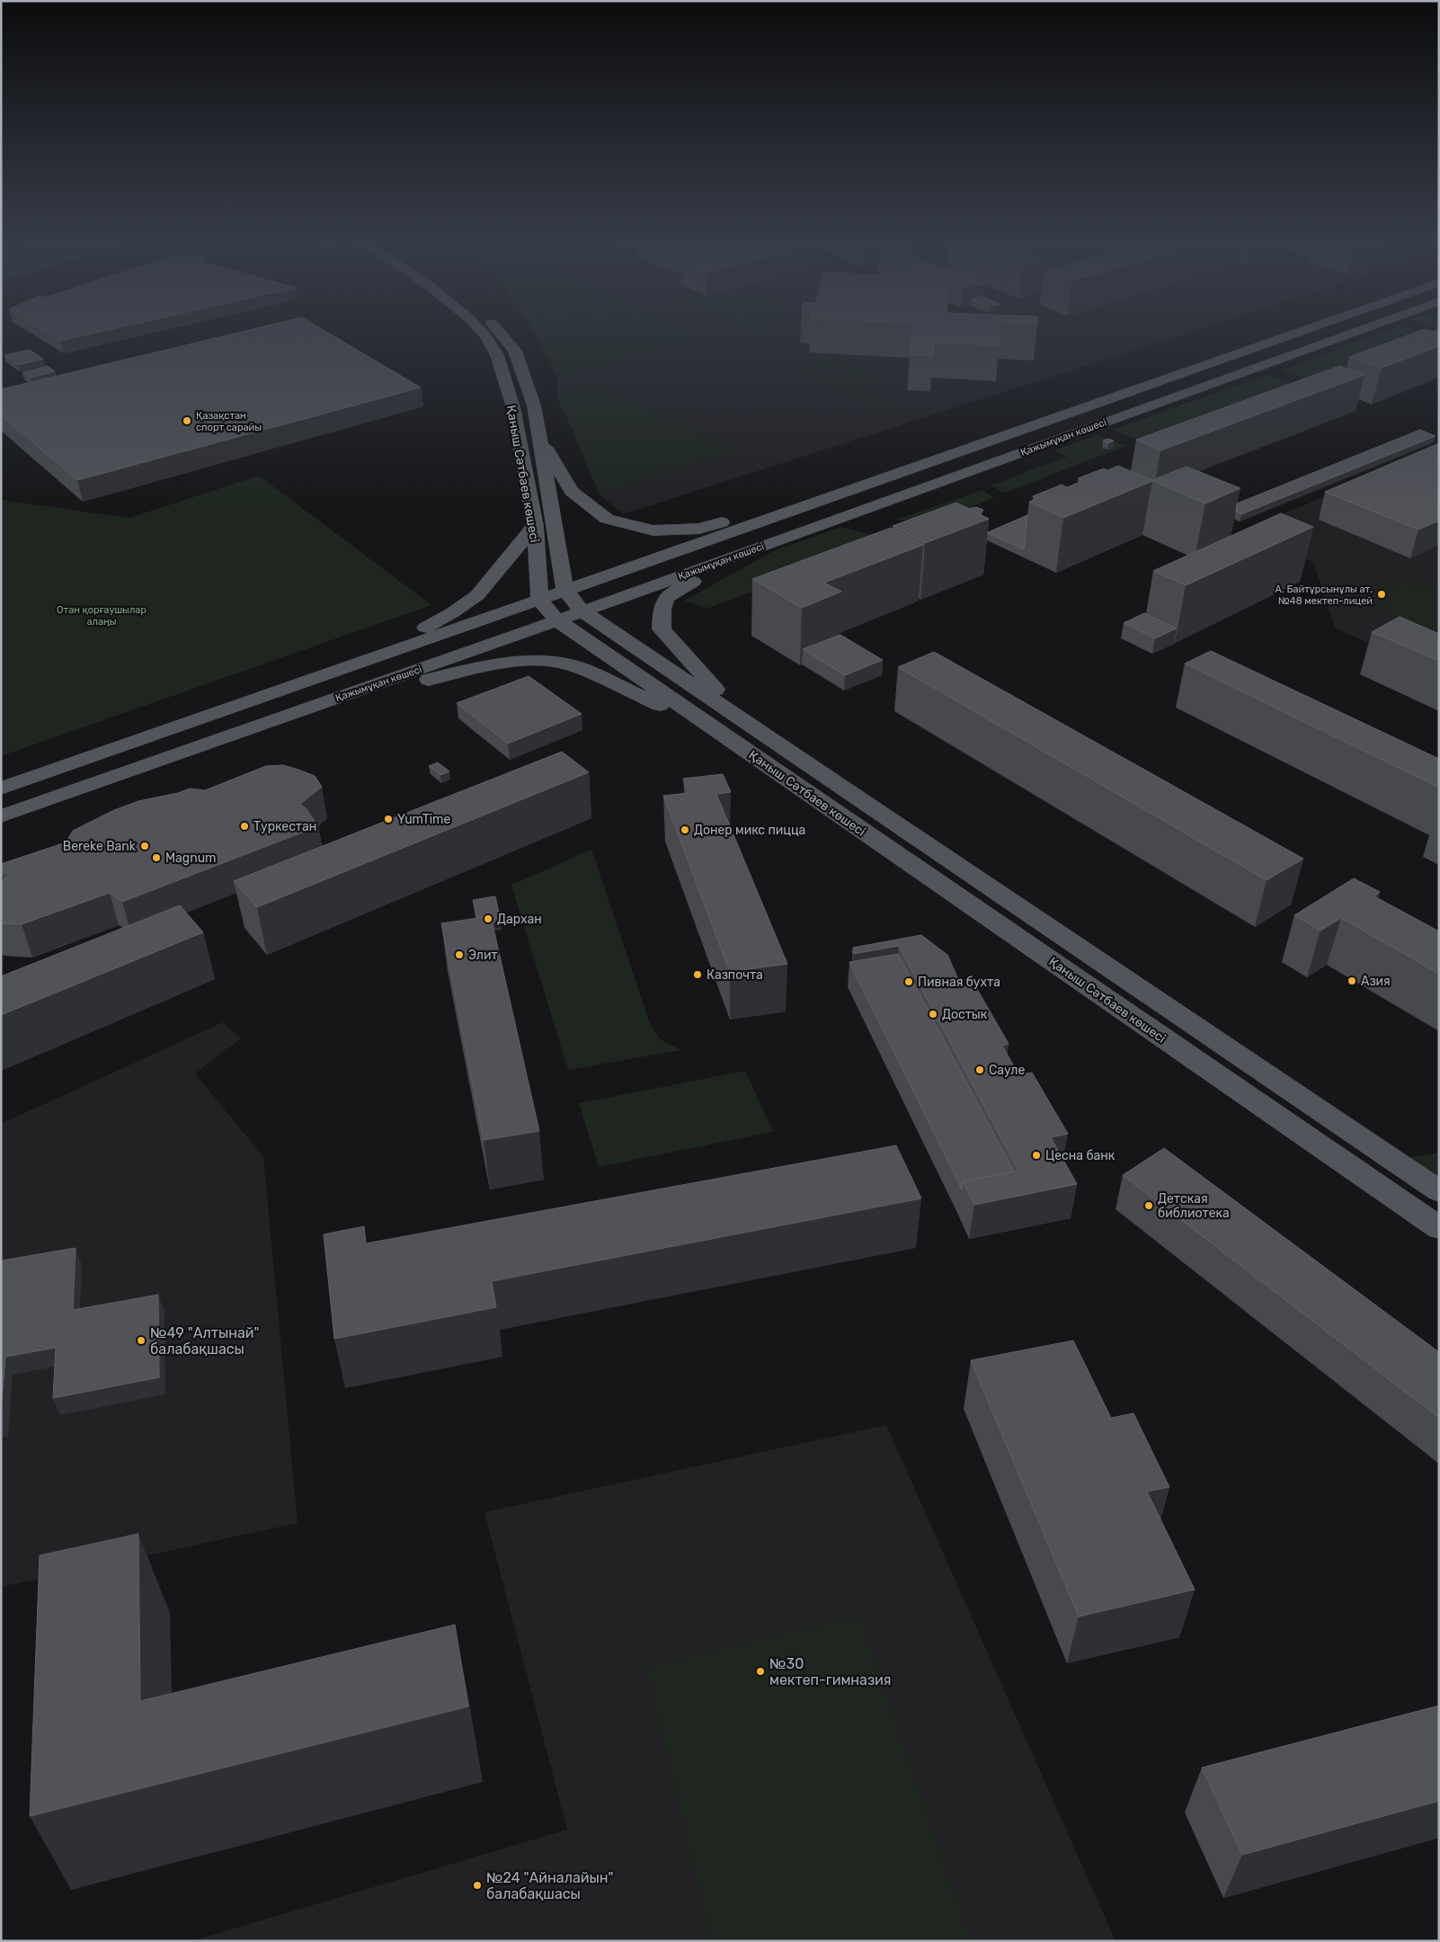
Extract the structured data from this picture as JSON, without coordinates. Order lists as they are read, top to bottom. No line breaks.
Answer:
{"streets":{"main road":["Қажымұқан көшесі","Қаныш Сәтбаев көшесі"]},"crossings":[["Қажымұқан көшесі","Қаныш Сәтбаев көшесі"]],"parks":["Отан қорғаушылар алаңы"],"places":["Қазақстан спорт сарайы","А. Байтұрсынұлы ат. №48 мектеп-лицей","YumTime","Туркестан","Донер микс пицца","Bereke Bank","Magnum","Дархан","Элит","Казпочта","Азия","Пивная бухта","Достык","Сауле","Цесна банк","Детская библиотека","№49 \"Алтынай\" балабақшасы","№30 мектеп-гимназия","№24 \"Айналайын\" балабақшасы"]}
